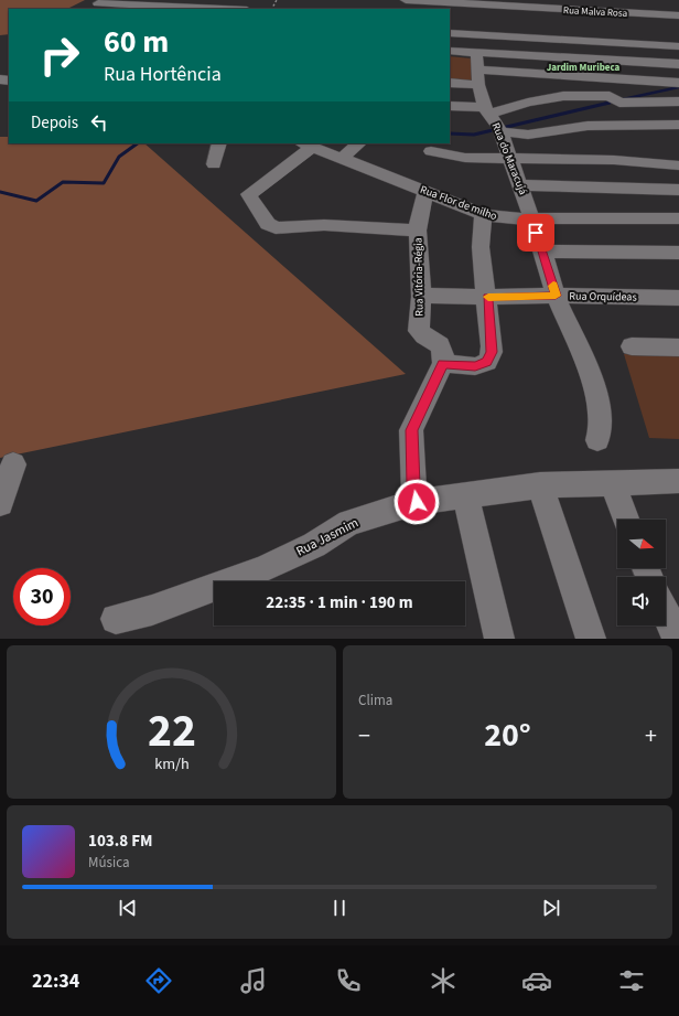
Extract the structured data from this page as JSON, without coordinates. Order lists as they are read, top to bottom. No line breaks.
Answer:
{"streets":{"street":["Rua Malva Rosa","Rua do Maracujá","Rua Flor de milho","Rua Vitória-Régia","Rua Orquídeas","Rua Jasmim"]},"crossings":[["Rua do Maracujá","Rua Flor de milho"],["Rua do Maracujá","Rua Orquídeas"],["Rua Flor de milho","Rua Vitória-Régia"],["Rua Vitória-Régia","Rua Orquídeas"]],"districts":["Jardim Muribeca"],"north":"right","page":{"turn":["60 m","Rua Hortência"],"then":"Depois","limit":"30","trip":"22:35 · 1 min · 190 m","tile":"Clima","heat":["−","20°","+"],"song":["103.8 FM","Música"],"tabs":"22:34","gauge":["22","km/h"]}}
